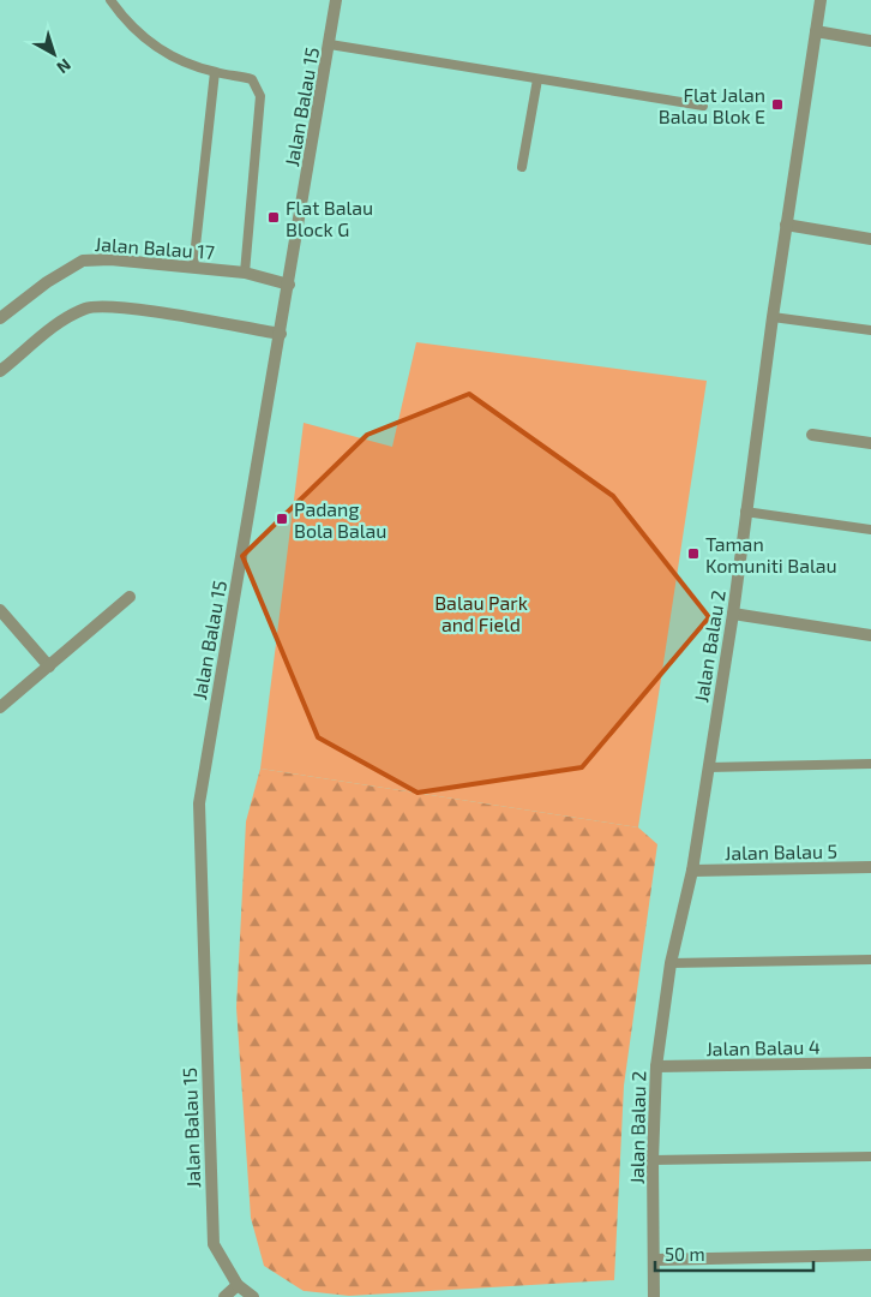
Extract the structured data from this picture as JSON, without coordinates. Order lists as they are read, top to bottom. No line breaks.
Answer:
{"streets":{"street":["Jalan Balau 15","Jalan Balau 17","Jalan Balau 2","Jalan Balau 5","Jalan Balau 4"]},"crossings":[["Jalan Balau 15","Jalan Balau 17"],["Jalan Balau 2","Jalan Balau 5"],["Jalan Balau 2","Jalan Balau 4"]],"parks":["Balau Park and Field"],"places":{"transit":["Flat Jalan Balau Blok E","Flat Balau Block G","Padang Bola Balau","Taman Komuniti Balau"]},"scale_bar":"50 m","north":"bottom right"}
